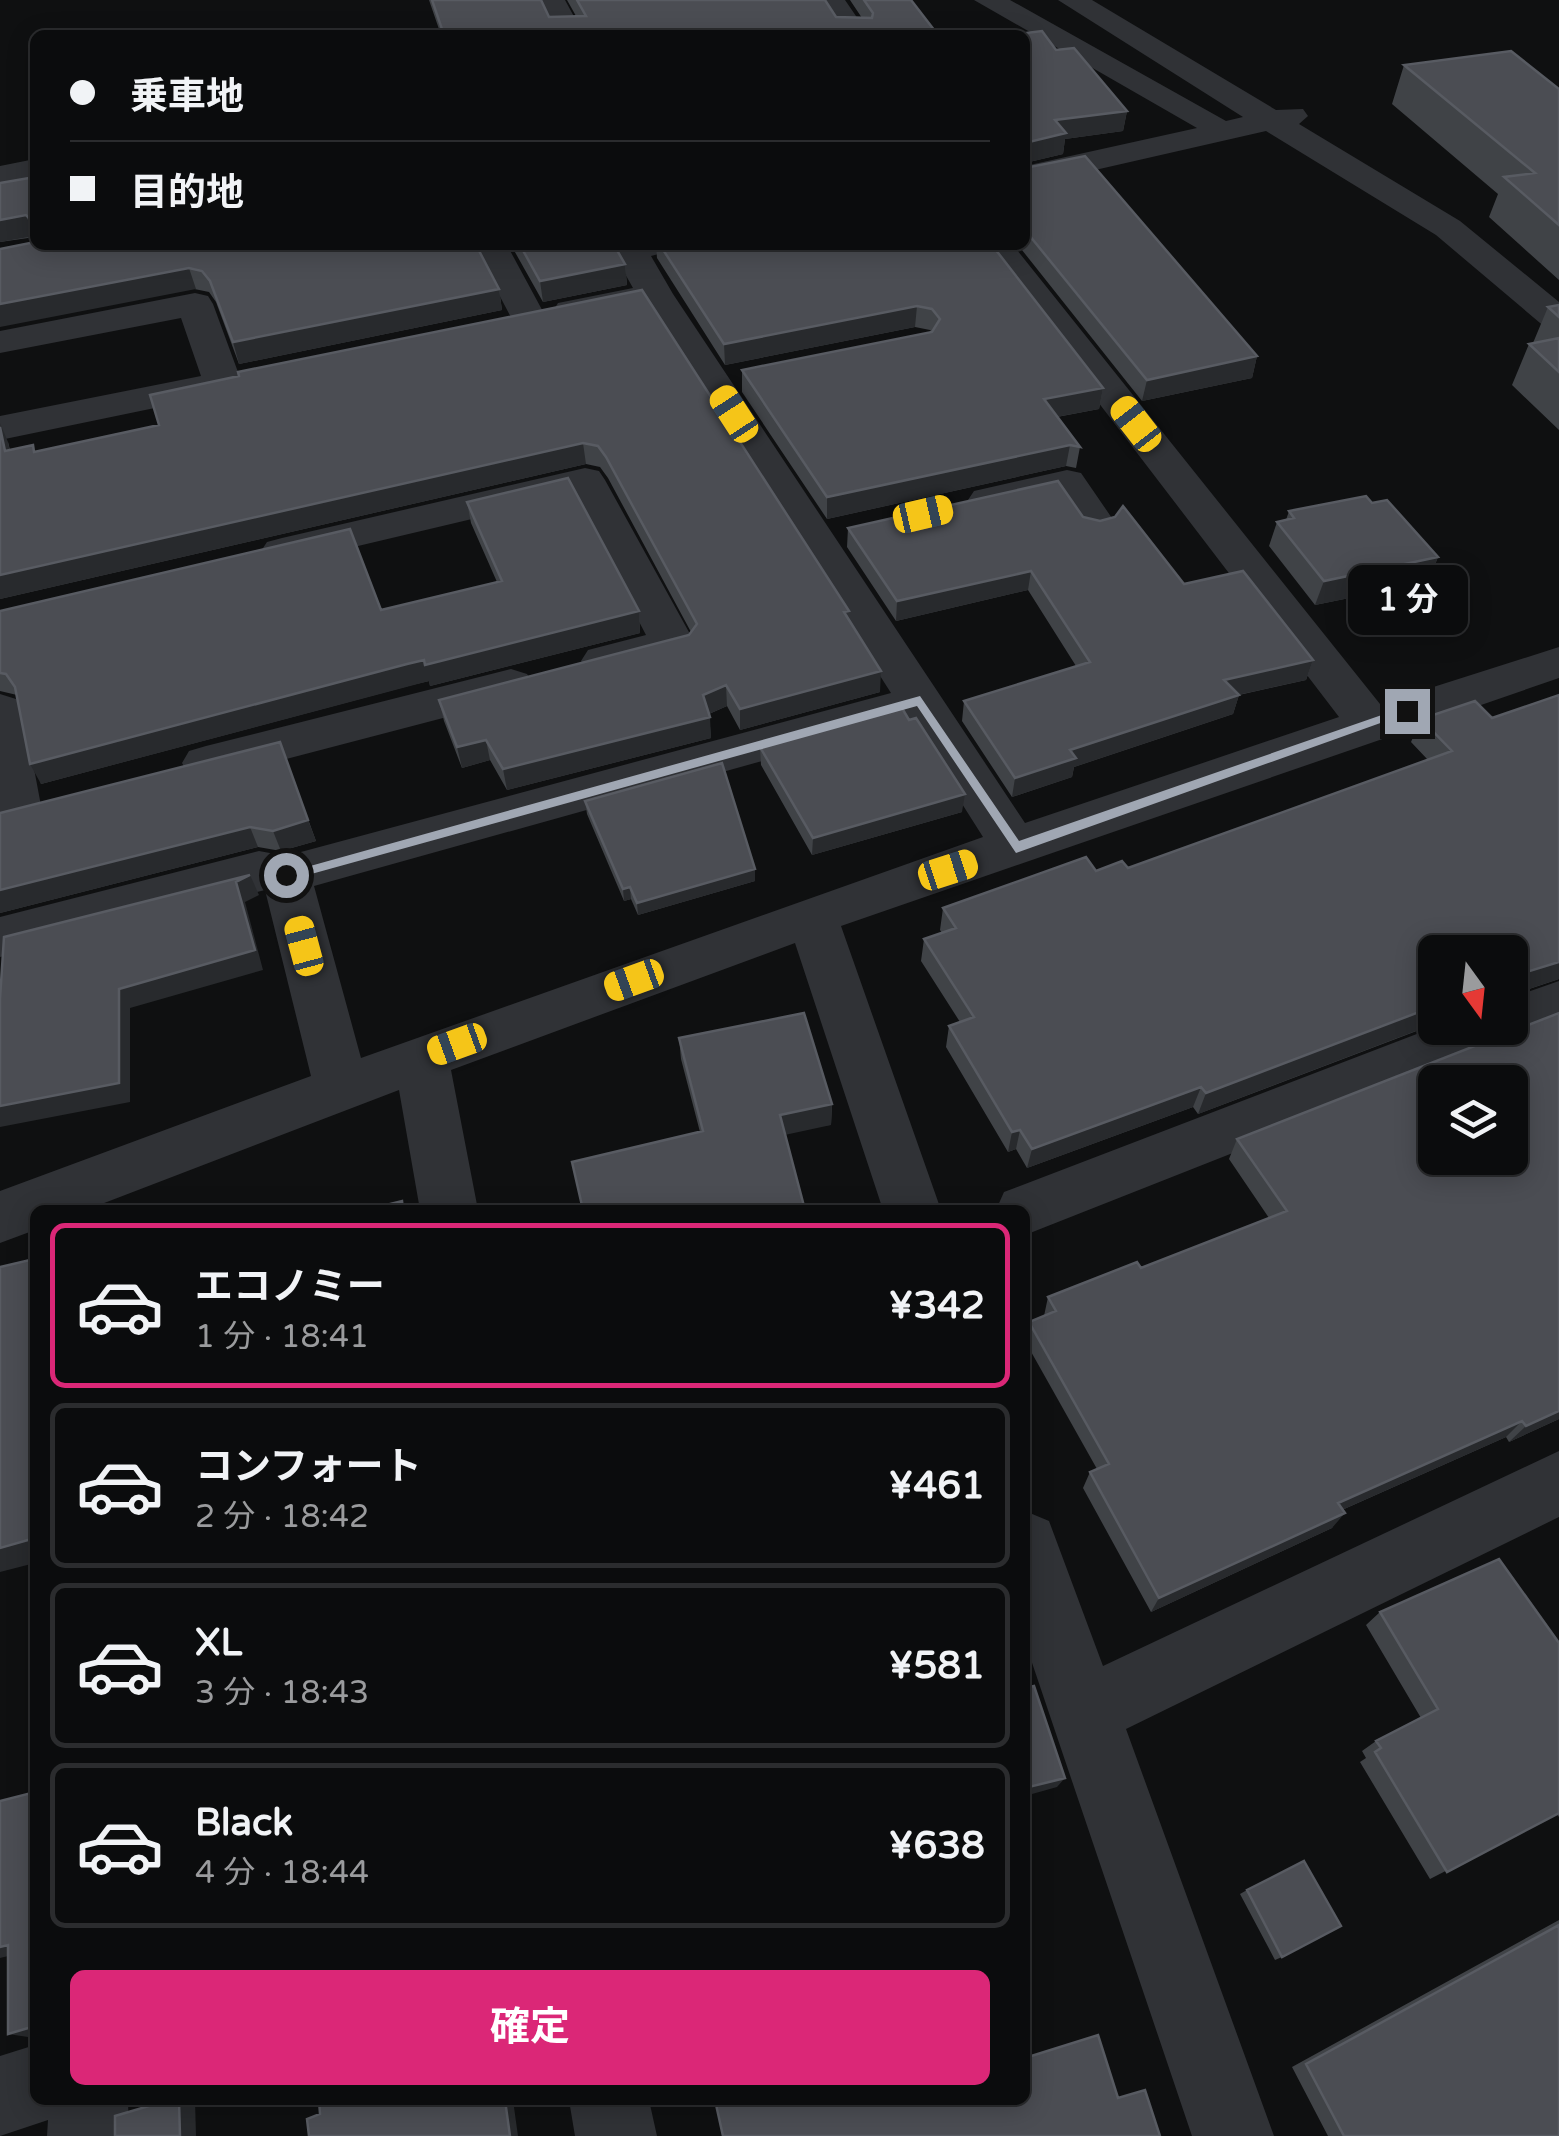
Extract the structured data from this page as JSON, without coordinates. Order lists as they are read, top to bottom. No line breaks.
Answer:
{"north":"bottom","page":{"banner":["乗車地","目的地"],"bubble":"1 分","list":[{"name":"エコノミー","note":"1 分 · 18:41","value":"¥342"},{"name":"コンフォート","note":"2 分 · 18:42","value":"¥461"},{"name":"XL","note":"3 分 · 18:43","value":"¥581"},{"name":"Black","note":"4 分 · 18:44","value":"¥638"}],"buttons":"確定"}}
